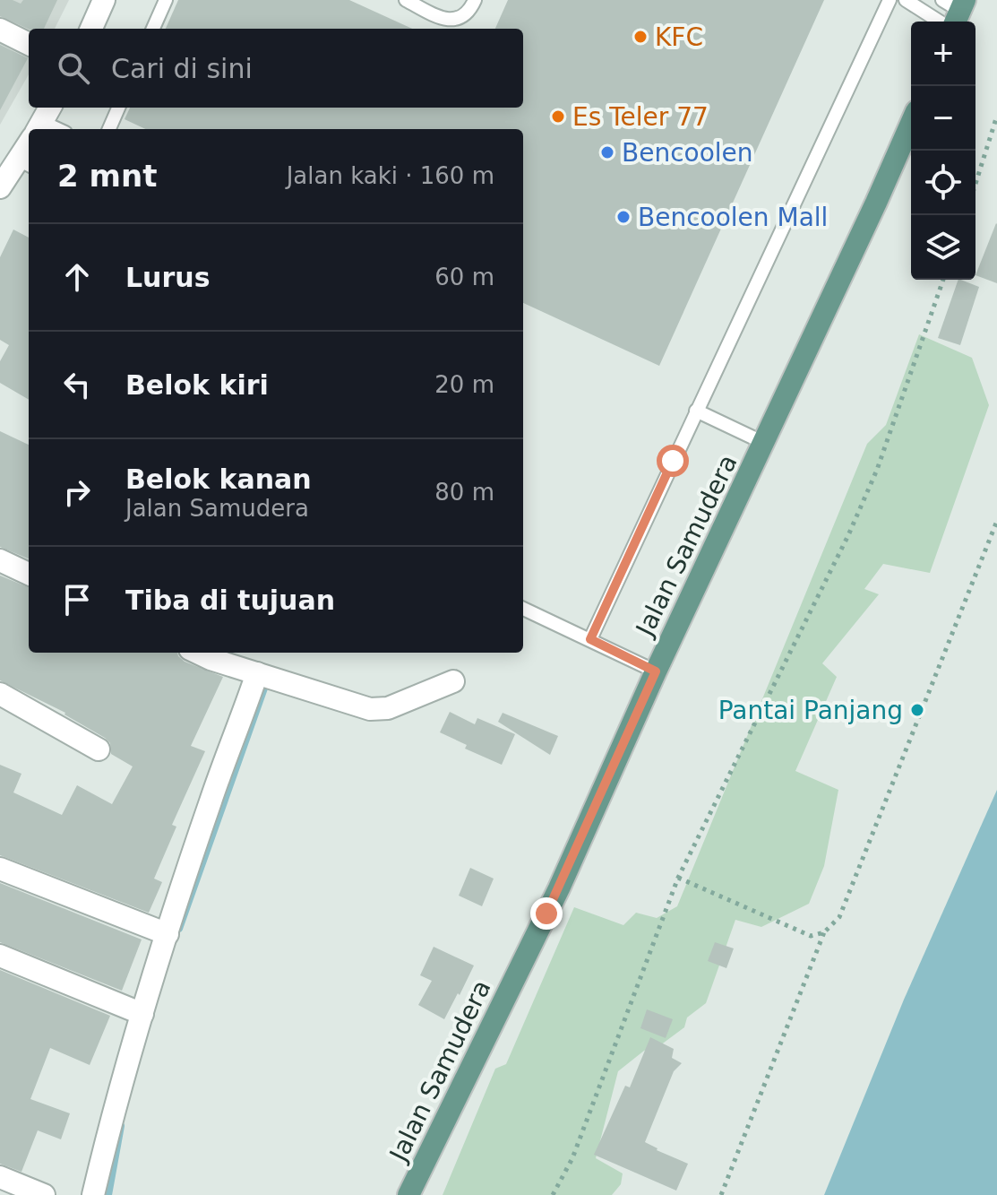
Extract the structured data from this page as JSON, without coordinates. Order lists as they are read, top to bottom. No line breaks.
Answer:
{"streets":{"main road":["Jalan Samudera"]},"places":["KFC","Es Teler 77","Bencoolen","Bencoolen Mall","Pantai Panjang"],"page":{"map_buttons":["+","−"],"search":"Cari di sini","heading":["2 mnt","Jalan kaki · 160 m"],"list":[["Lurus","60 m"],["Belok kiri","20 m"],["Belok kanan","Jalan Samudera","80 m"],"Tiba di tujuan"]}}
